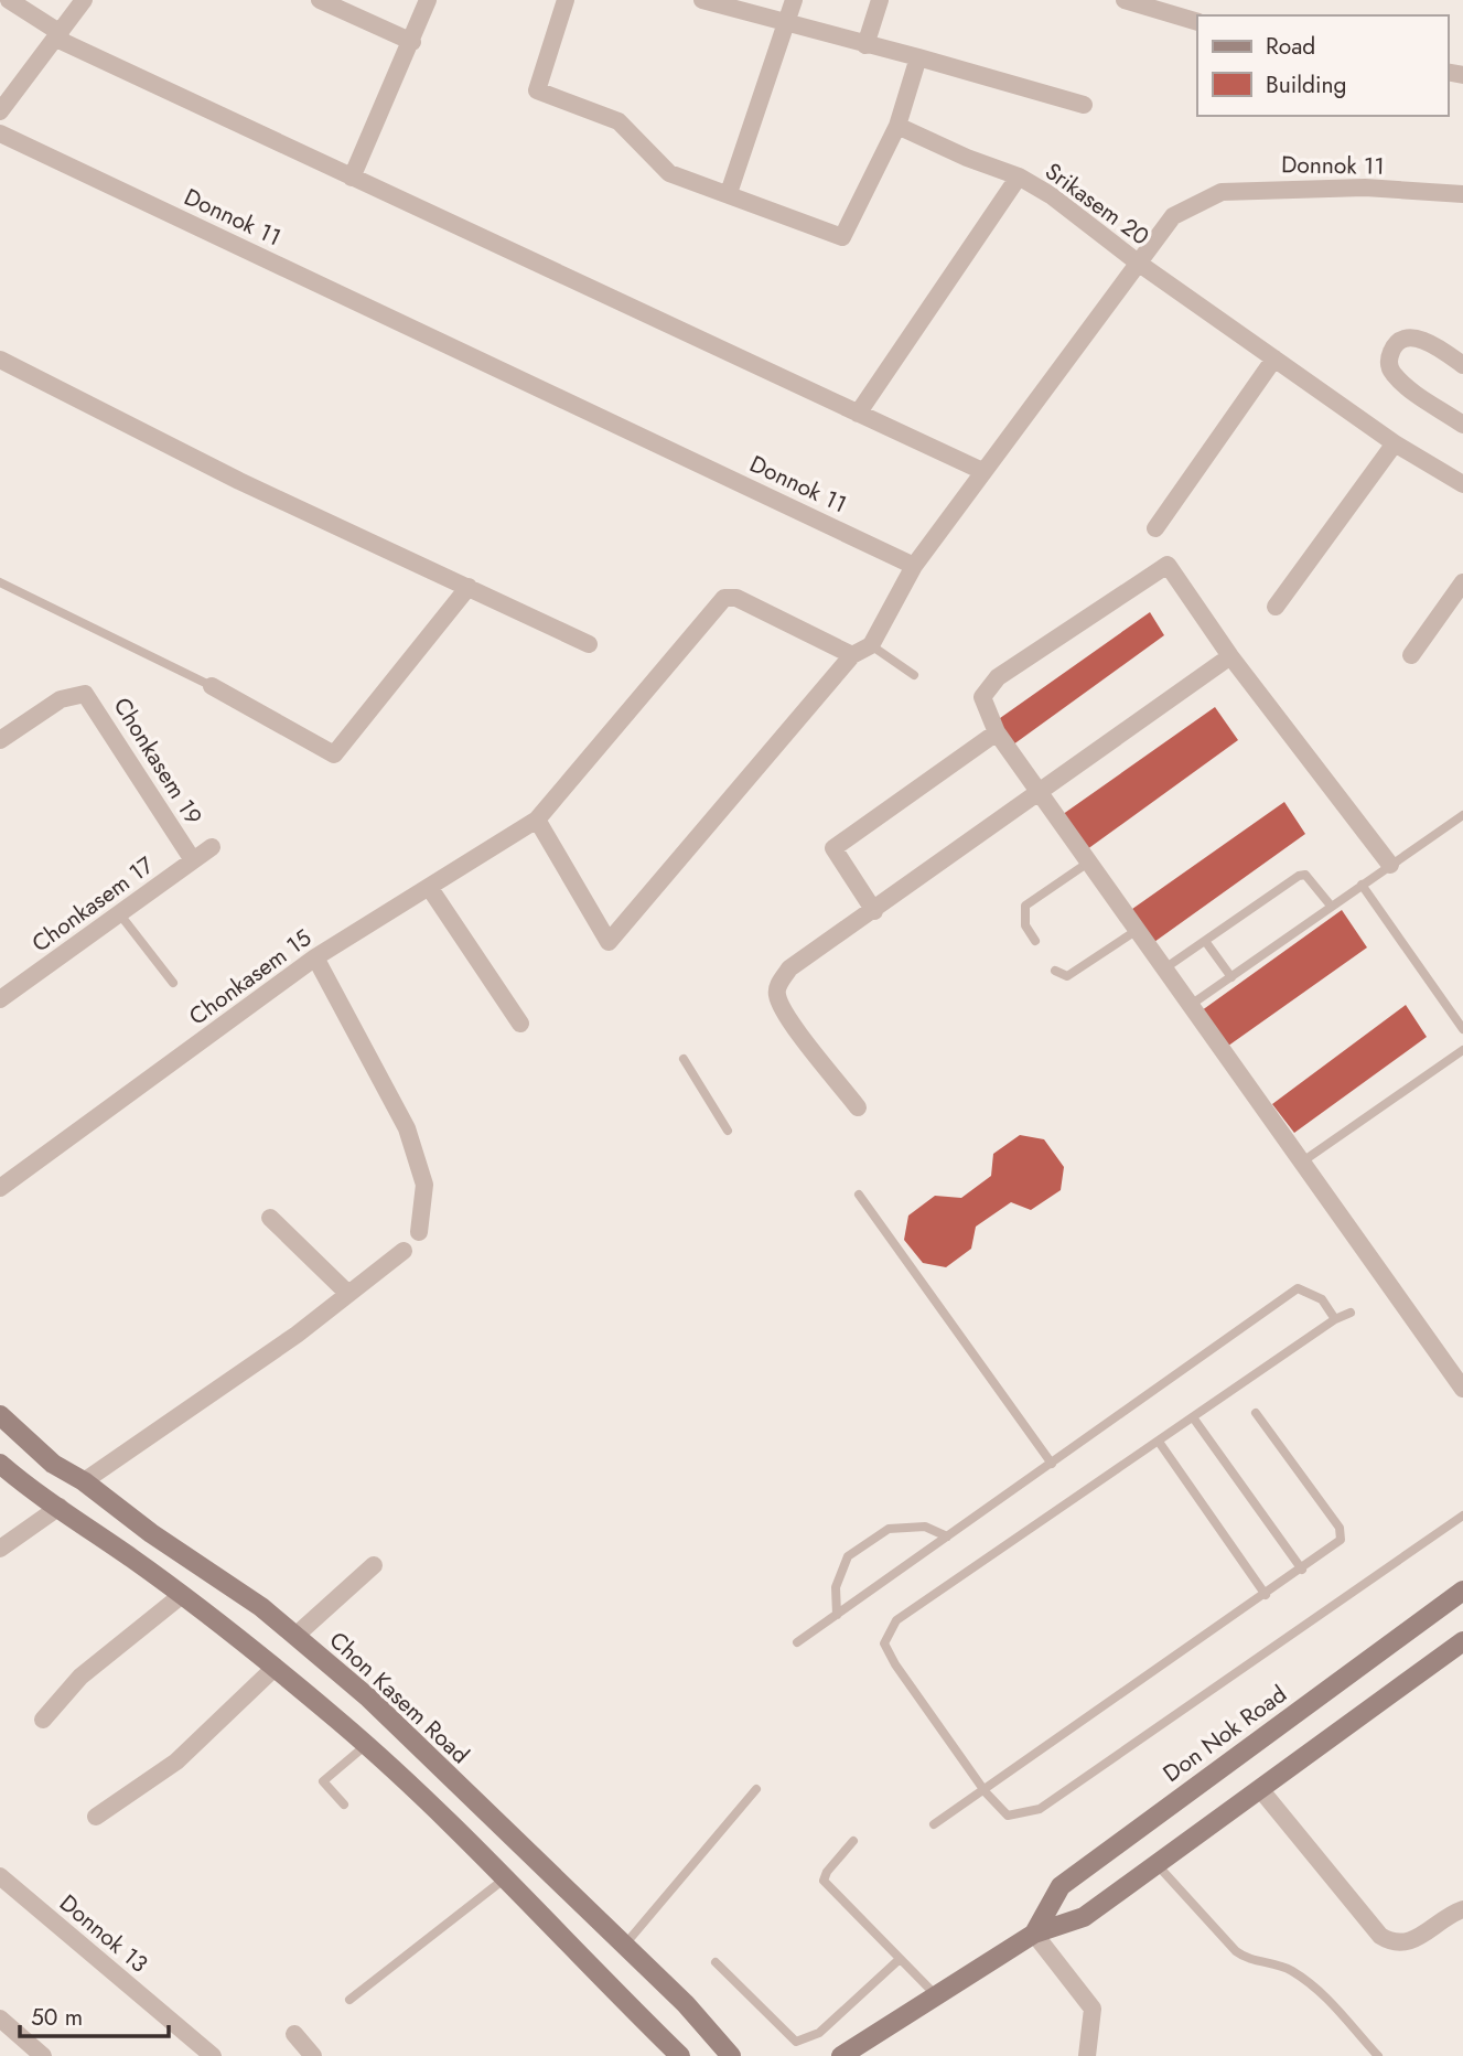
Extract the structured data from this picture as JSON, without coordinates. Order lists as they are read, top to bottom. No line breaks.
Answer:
{"streets":{"main road":["Chon Kasem Road","Don Nok Road"],"street":["Donnok 11","Srikasem 20","Chonkasem 19","Chonkasem 17","Chonkasem 15","Donnok 13"]},"crossings":[["Donnok 11","Srikasem 20"],["Chonkasem 19","Chonkasem 17"]],"legend":["Road","Building"],"scale_bar":"50 m"}
